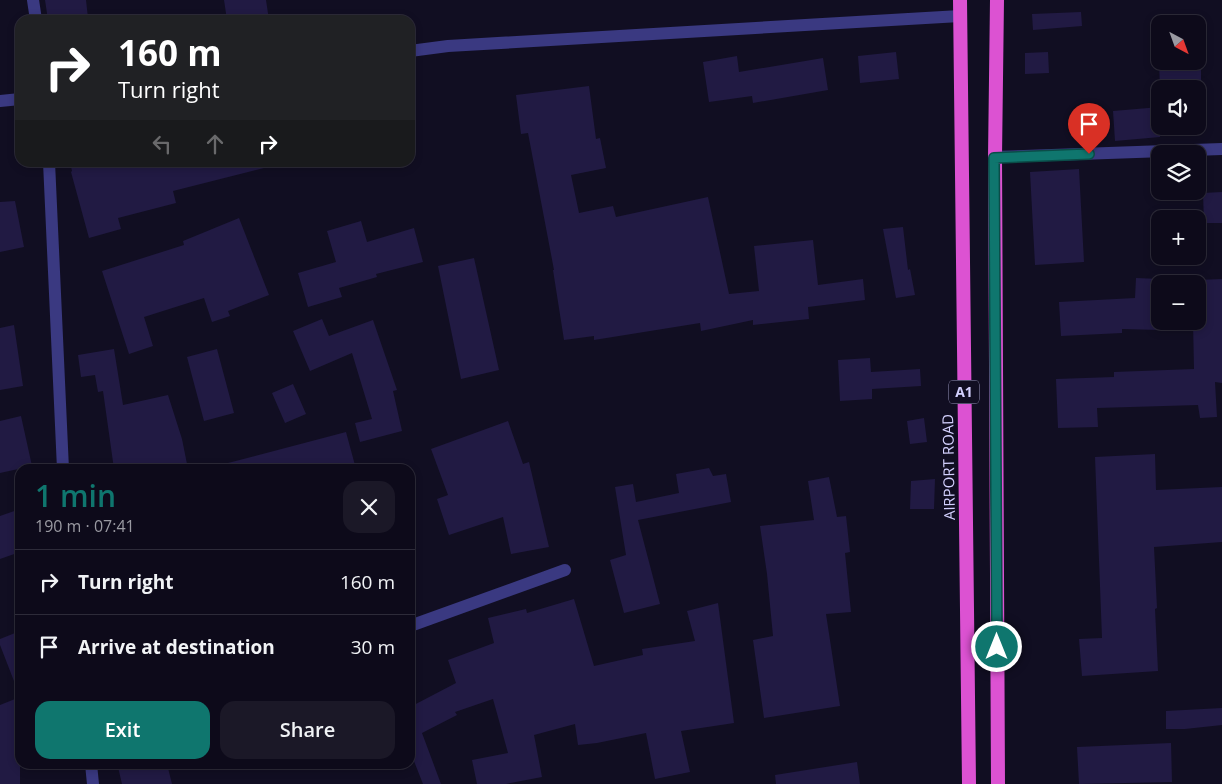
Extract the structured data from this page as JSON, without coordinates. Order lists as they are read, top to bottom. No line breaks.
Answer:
{"streets":{"highway":["A1","AIRPORT ROAD"]},"north":"bottom right","page":{"map_buttons":["+","−"],"turn":["160 m","Turn right"],"heading":["1 min","190 m · 07:41"],"list":[{"name":"Turn right","value":"160 m"},{"name":"Arrive at destination","value":"30 m"}],"buttons":["Exit","Share"]}}
